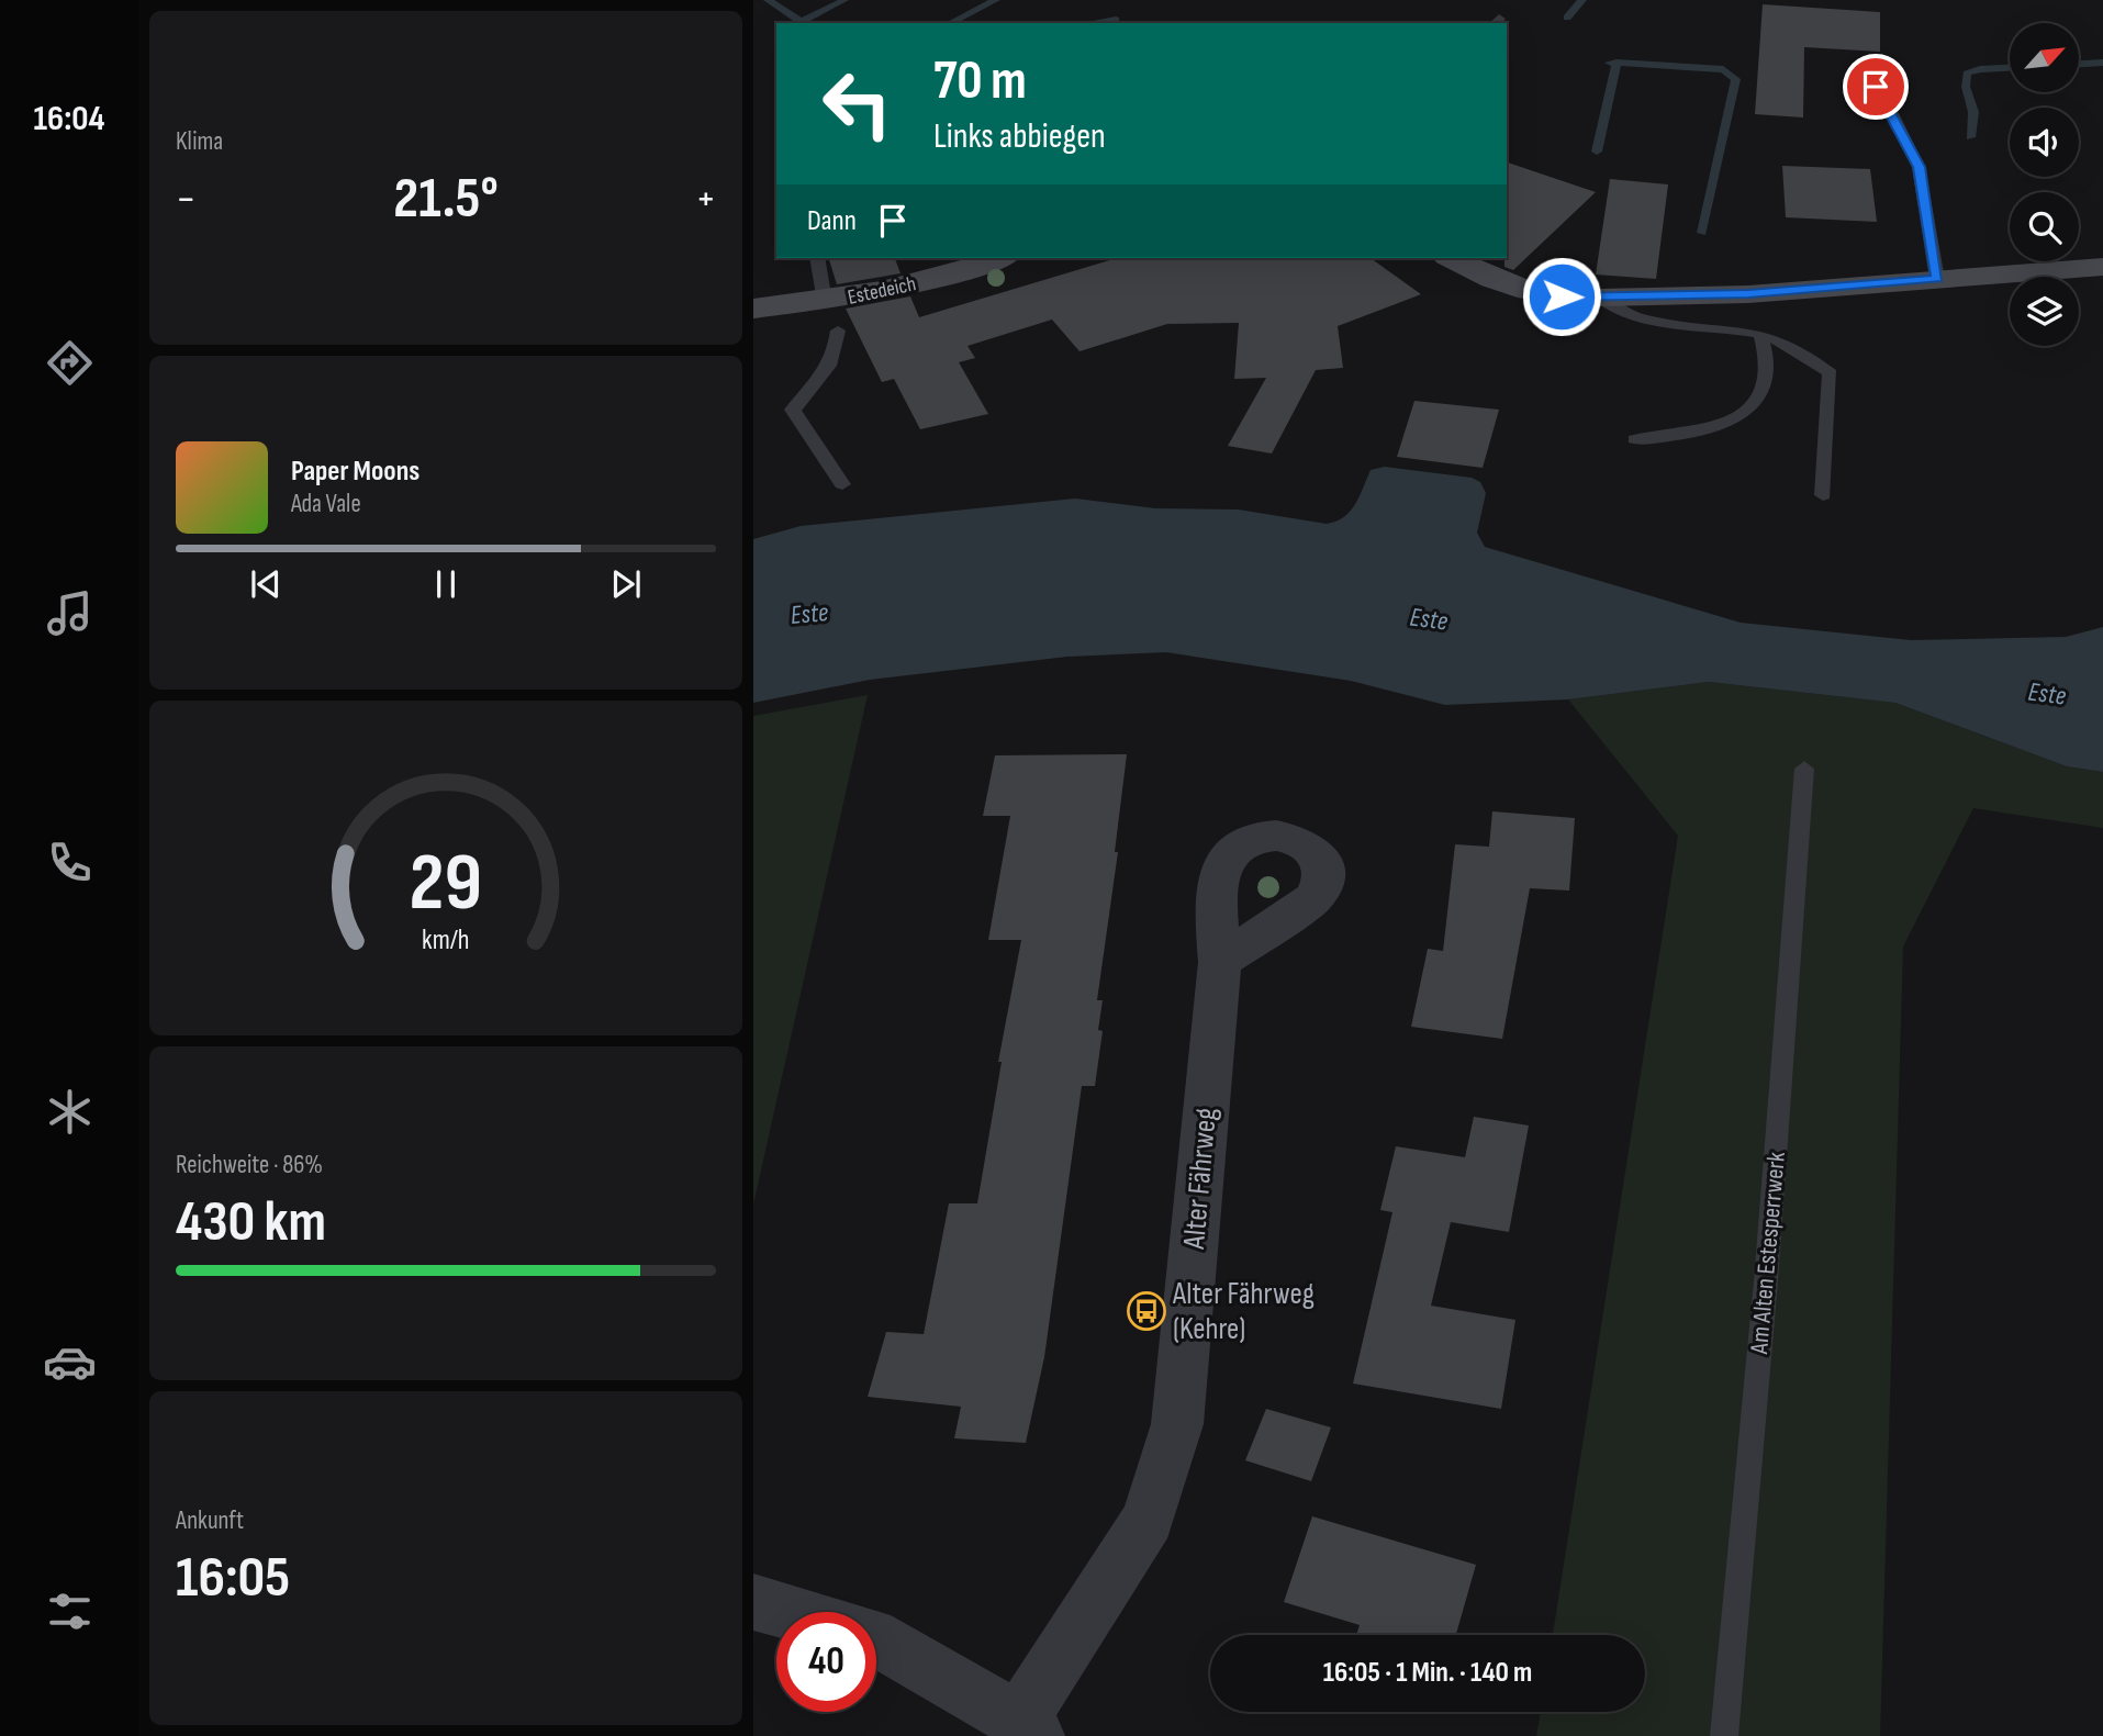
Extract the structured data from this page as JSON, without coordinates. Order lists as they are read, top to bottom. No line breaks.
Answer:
{"streets":{"street":["Estedeich","Alter Fährweg"],"lane":["Am Alten Estesperrwerk"]},"water":["Este"],"places":{"bus stop":["Alter Fährweg (Kehre)"]},"north":"top right","page":{"tabs":"16:04","tile":["Klima",["Reichweite · 86%","430 km"],["Ankunft","16:05"]],"turn":["70 m","Links abbiegen"],"heat":["−","21.5°","+"],"then":"Dann","song":["Paper Moons","Ada Vale"],"limit":"40","trip":"16:05 · 1 Min. · 140 m","gauge":["29","km/h"]}}
